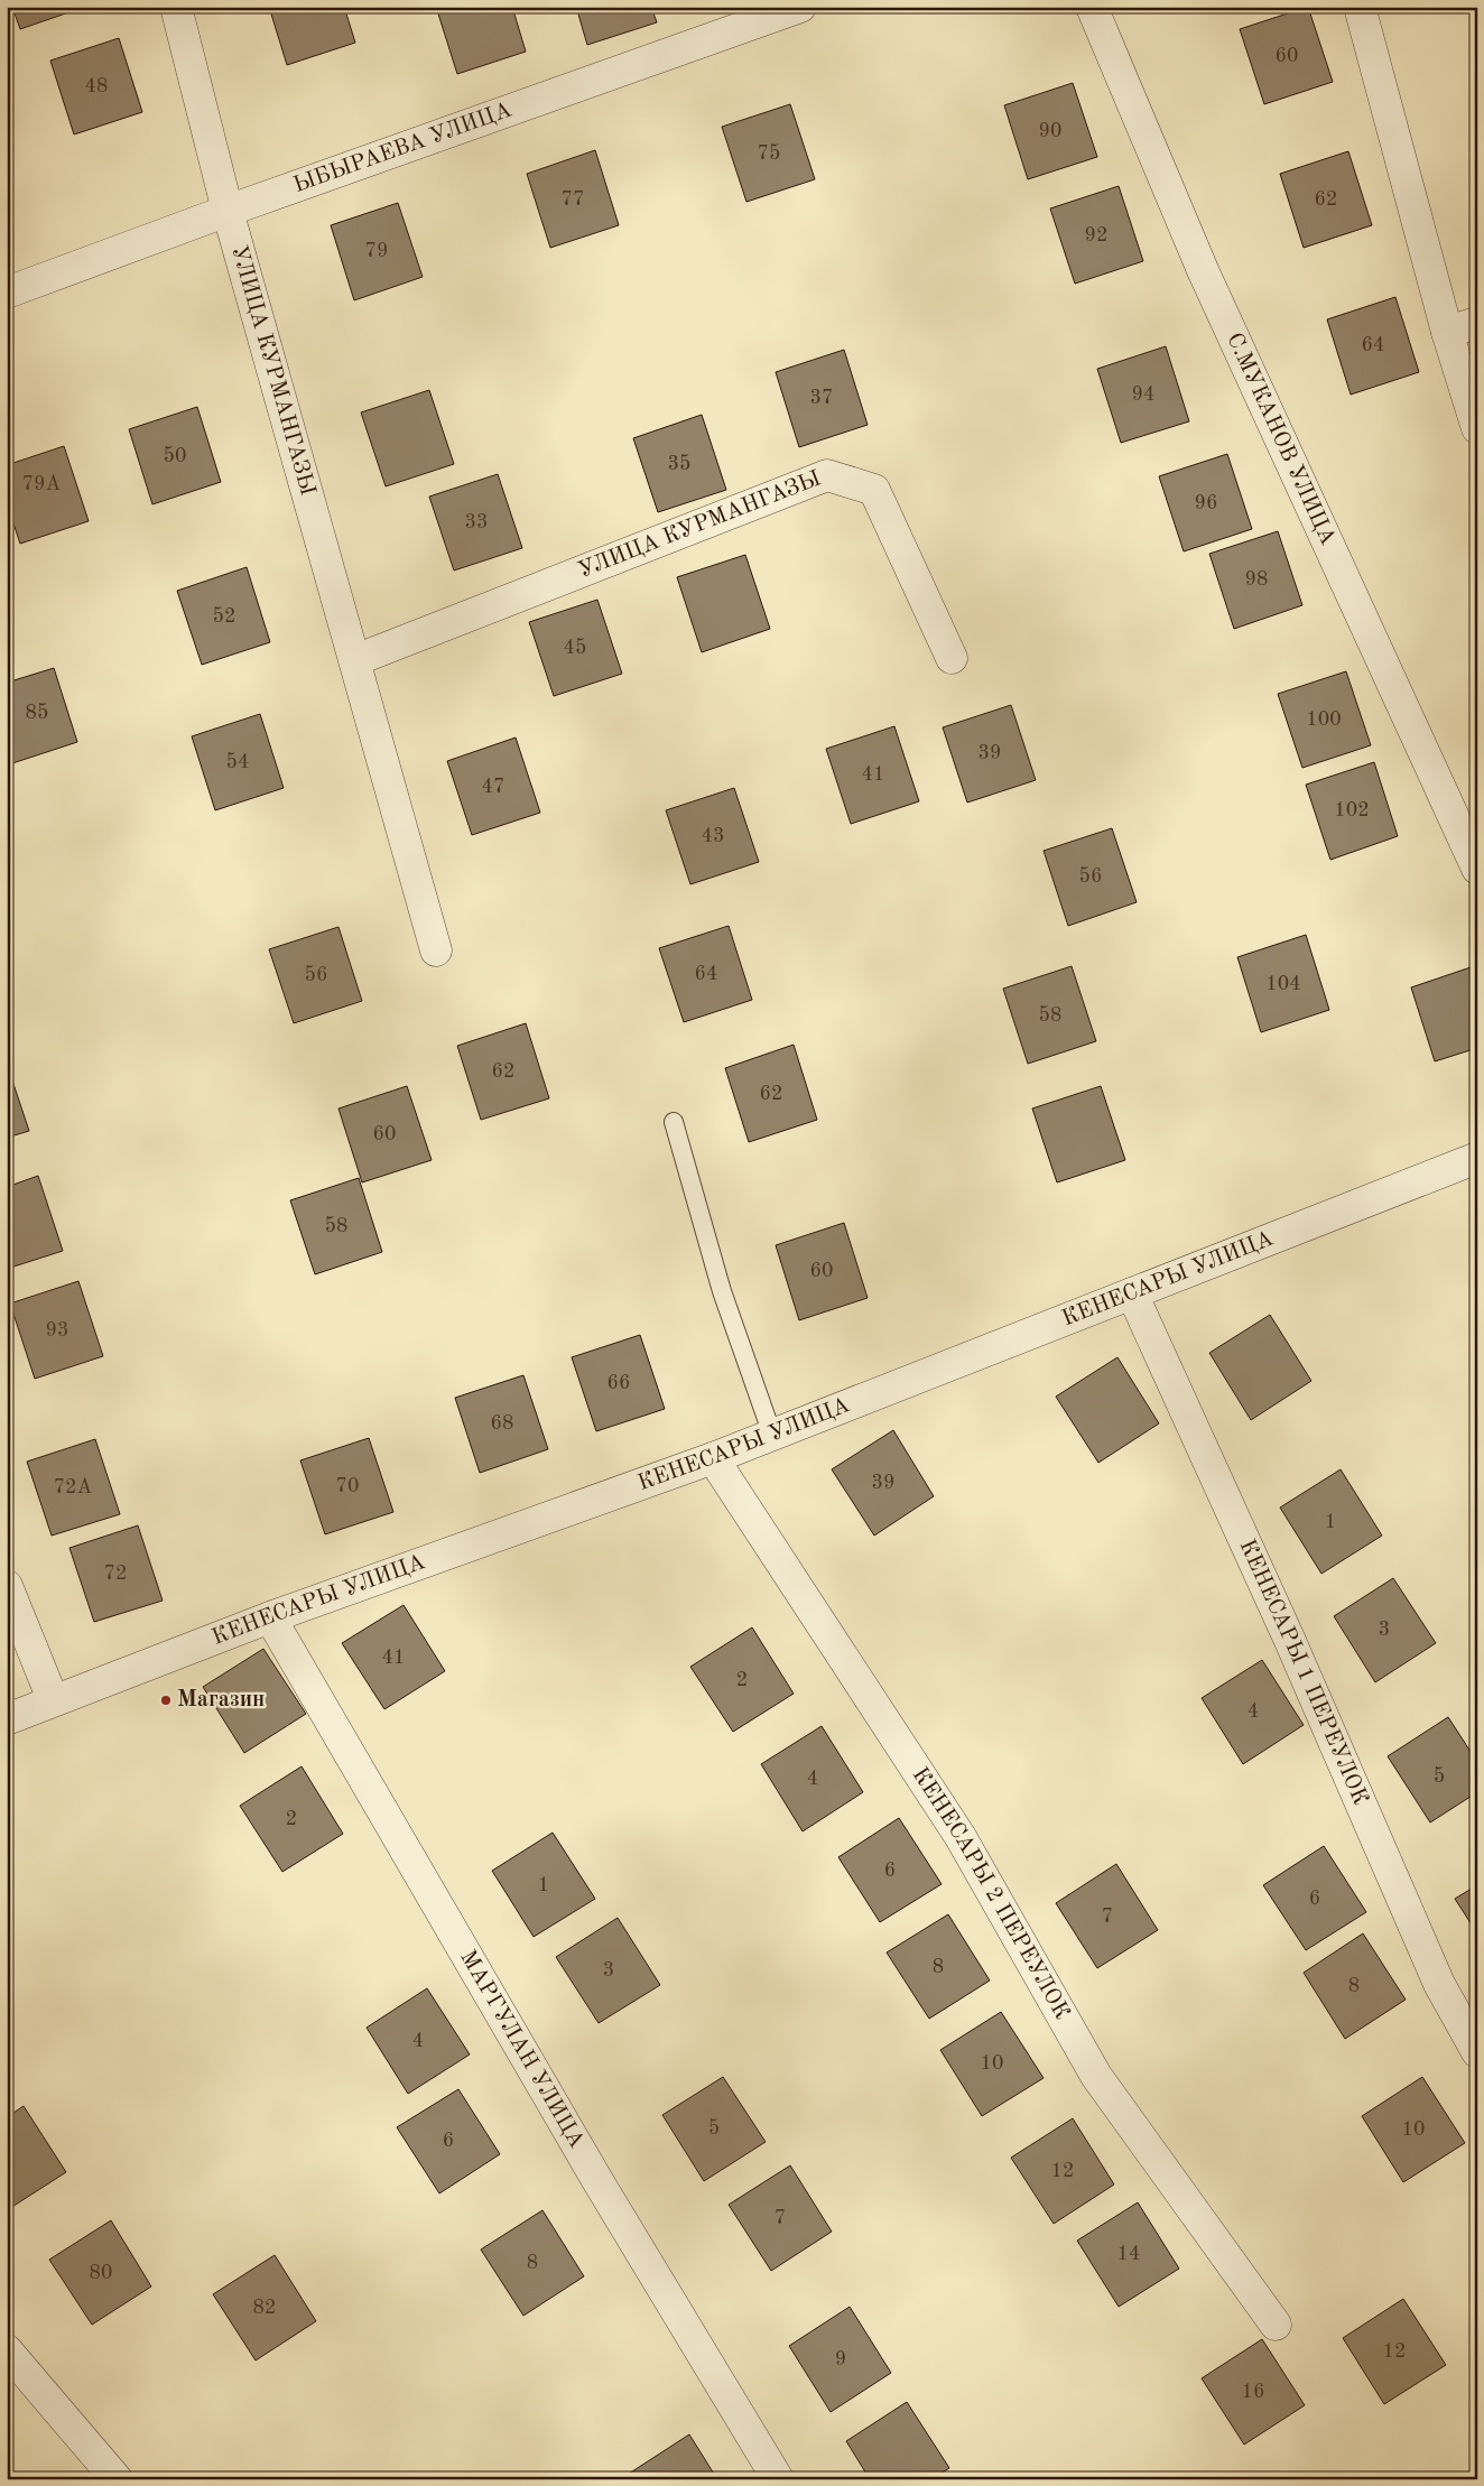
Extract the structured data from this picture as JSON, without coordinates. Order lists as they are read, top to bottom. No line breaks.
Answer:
{"streets":{"street":["ЫБЫРАЕВА УЛИЦА","УЛИЦА КУРМАНГАЗЫ","С.МУКАНОВ УЛИЦА","КЕНЕСАРЫ УЛИЦА","КЕНЕСАРЫ 1 ПЕРЕУЛОК","КЕНЕСАРЫ 2 ПЕРЕУЛОК","МАРГУЛАН УЛИЦА"]},"crossings":[["ЫБЫРАЕВА УЛИЦА","УЛИЦА КУРМАНГАЗЫ"],["КЕНЕСАРЫ УЛИЦА","КЕНЕСАРЫ 1 ПЕРЕУЛОК"],["КЕНЕСАРЫ УЛИЦА","КЕНЕСАРЫ 2 ПЕРЕУЛОК"],["КЕНЕСАРЫ УЛИЦА","МАРГУЛАН УЛИЦА"]],"places":["Магазин"],"house_numbers":["60","48","90","75","77","62","92","79","64","94","37","50","35","79А","96","33","98","52","45","85","100","39","54","41","47","102","43","56","64","56","104","58","62","62","60","58","60","93","66","68","39","70","72А","1","72","3","41","2","4","5","4","2","6","1","6","7","8","3","8","4","10","5","10","6","12","7","14","8","80","82","12","9","16"]}
